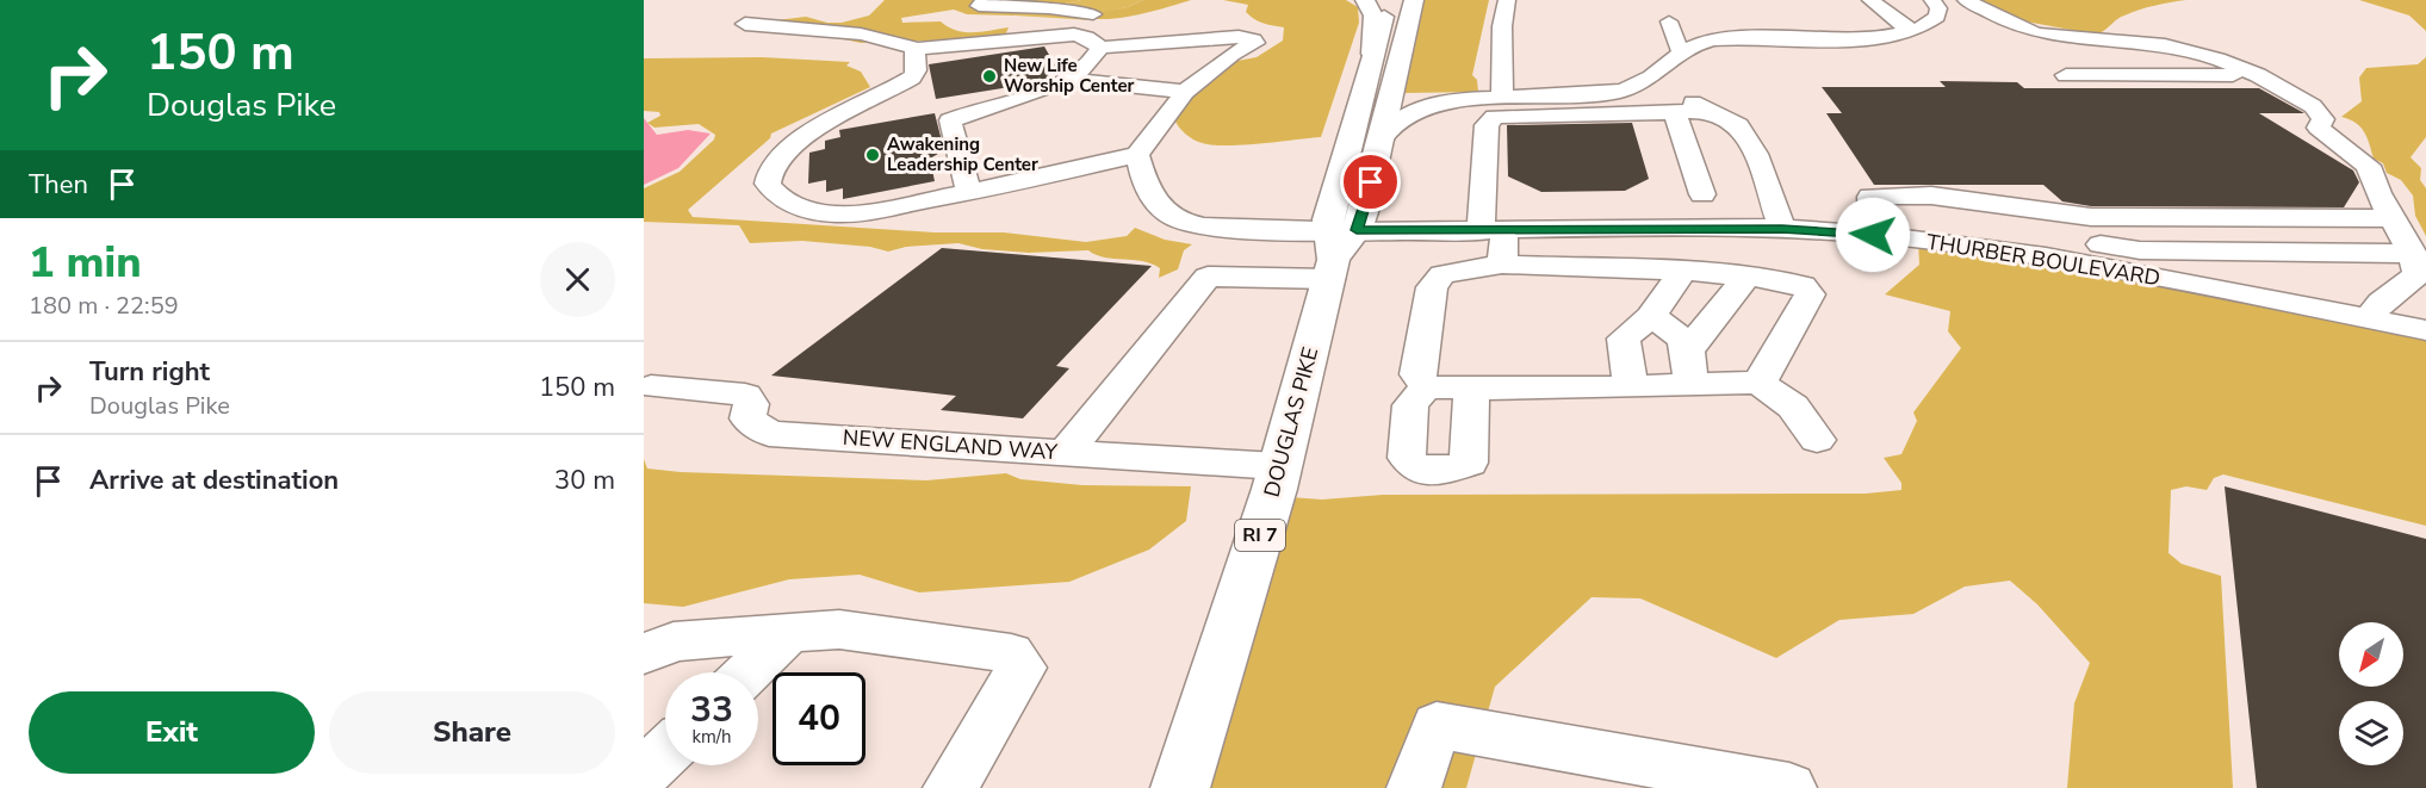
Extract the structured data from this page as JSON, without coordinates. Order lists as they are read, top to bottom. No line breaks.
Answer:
{"streets":{"main road":["DOUGLAS PIKE","RI 7"],"street":["THURBER BOULEVARD","NEW ENGLAND WAY"]},"crossings":[["THURBER BOULEVARD","DOUGLAS PIKE"],["DOUGLAS PIKE","NEW ENGLAND WAY"]],"places":["New Life Worship Center","Awakening Leadership Center"],"north":"bottom left","page":{"turn":["150 m","Douglas Pike"],"then":"Then","heading":["1 min","180 m · 22:59"],"list":[{"name":"Turn right","note":"Douglas Pike","value":"150 m"},{"name":"Arrive at destination","value":"30 m"}],"speed":"33 km/h","limit":"40","buttons":["Exit","Share"]}}
